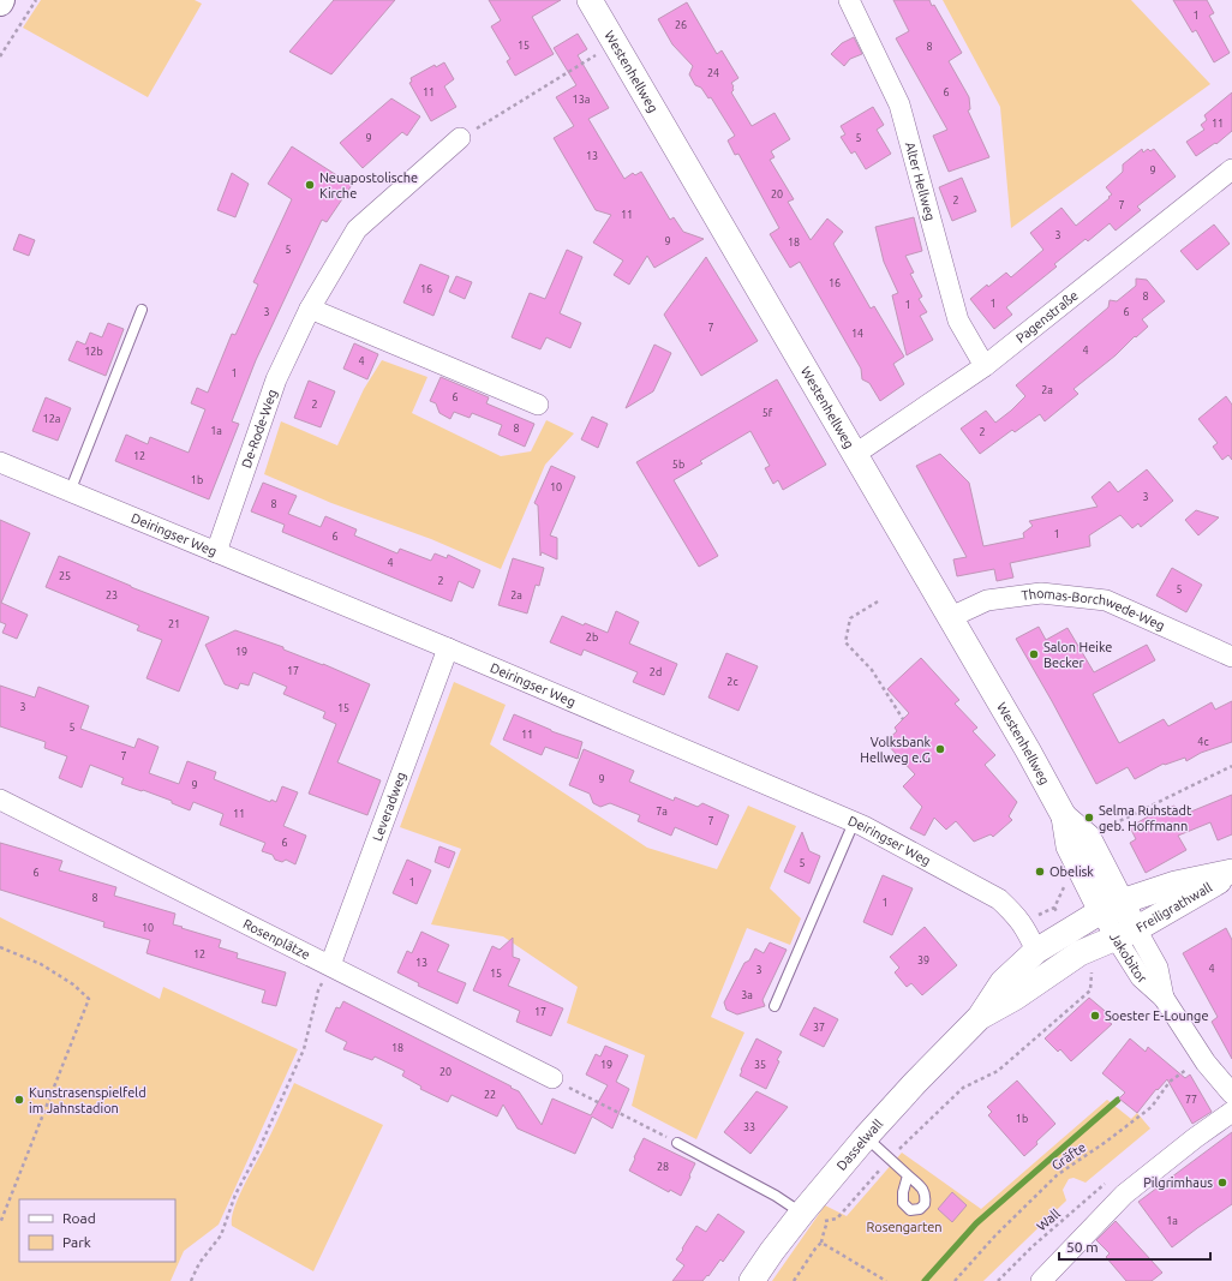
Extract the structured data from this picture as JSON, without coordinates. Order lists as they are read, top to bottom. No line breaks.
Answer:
{"streets":{"street":["Westenhellweg","Alter Hellweg","Pagenstraße","De-Rode-Weg","Deiringser Weg","Thomas-Borchwede-Weg","Leveradweg","Freiligrathwall","Rosenplätze","Jakobitor","Dasselwall"],"path":["Gräfte","Wall"]},"crossings":[["Westenhellweg","Pagenstraße"],["Westenhellweg","Thomas-Borchwede-Weg"],["Westenhellweg","Freiligrathwall"],["Westenhellweg","Jakobitor"],["Westenhellweg","Dasselwall"],["Alter Hellweg","Pagenstraße"],["De-Rode-Weg","Deiringser Weg"],["Deiringser Weg","Leveradweg"],["Deiringser Weg","Dasselwall"],["Leveradweg","Rosenplätze"],["Freiligrathwall","Jakobitor"],["Freiligrathwall","Dasselwall"],["Jakobitor","Dasselwall"],["Jakobitor","Gräfte"]],"parks":["Rosengarten"],"places":["Neuapostolische Kirche","Salon Heike Becker","Volksbank Hellweg e.G","Selma Ruhstadt geb. Hoffmann","Obelisk","Soester E-Lounge","Kunstrasenspielfeld im Jahnstadion","Pilgrimhaus"],"house_numbers":["1","26","15","8","24","11","6","13a","11","9","5","13","9","20","2","7","11","3","9","18","5","16","16","8","1","1","3","6","7","14","4","12b","4","1","2a","6","2","5f","12a","8","1a","2","12","5b","1b","10","3","8","1","6","4","25","2","5","23","2a","21","2b","19","17","2d","2c","3","15","5","11","4c","7","9","9","7a","11","7","6","5","6","1","8","1","10","12","39","13","4","3","15","3a","17","37","18","19","35","20","22","77","1b","33","28","1a"],"legend":["Road","Park"],"scale_bar":"50 m"}
